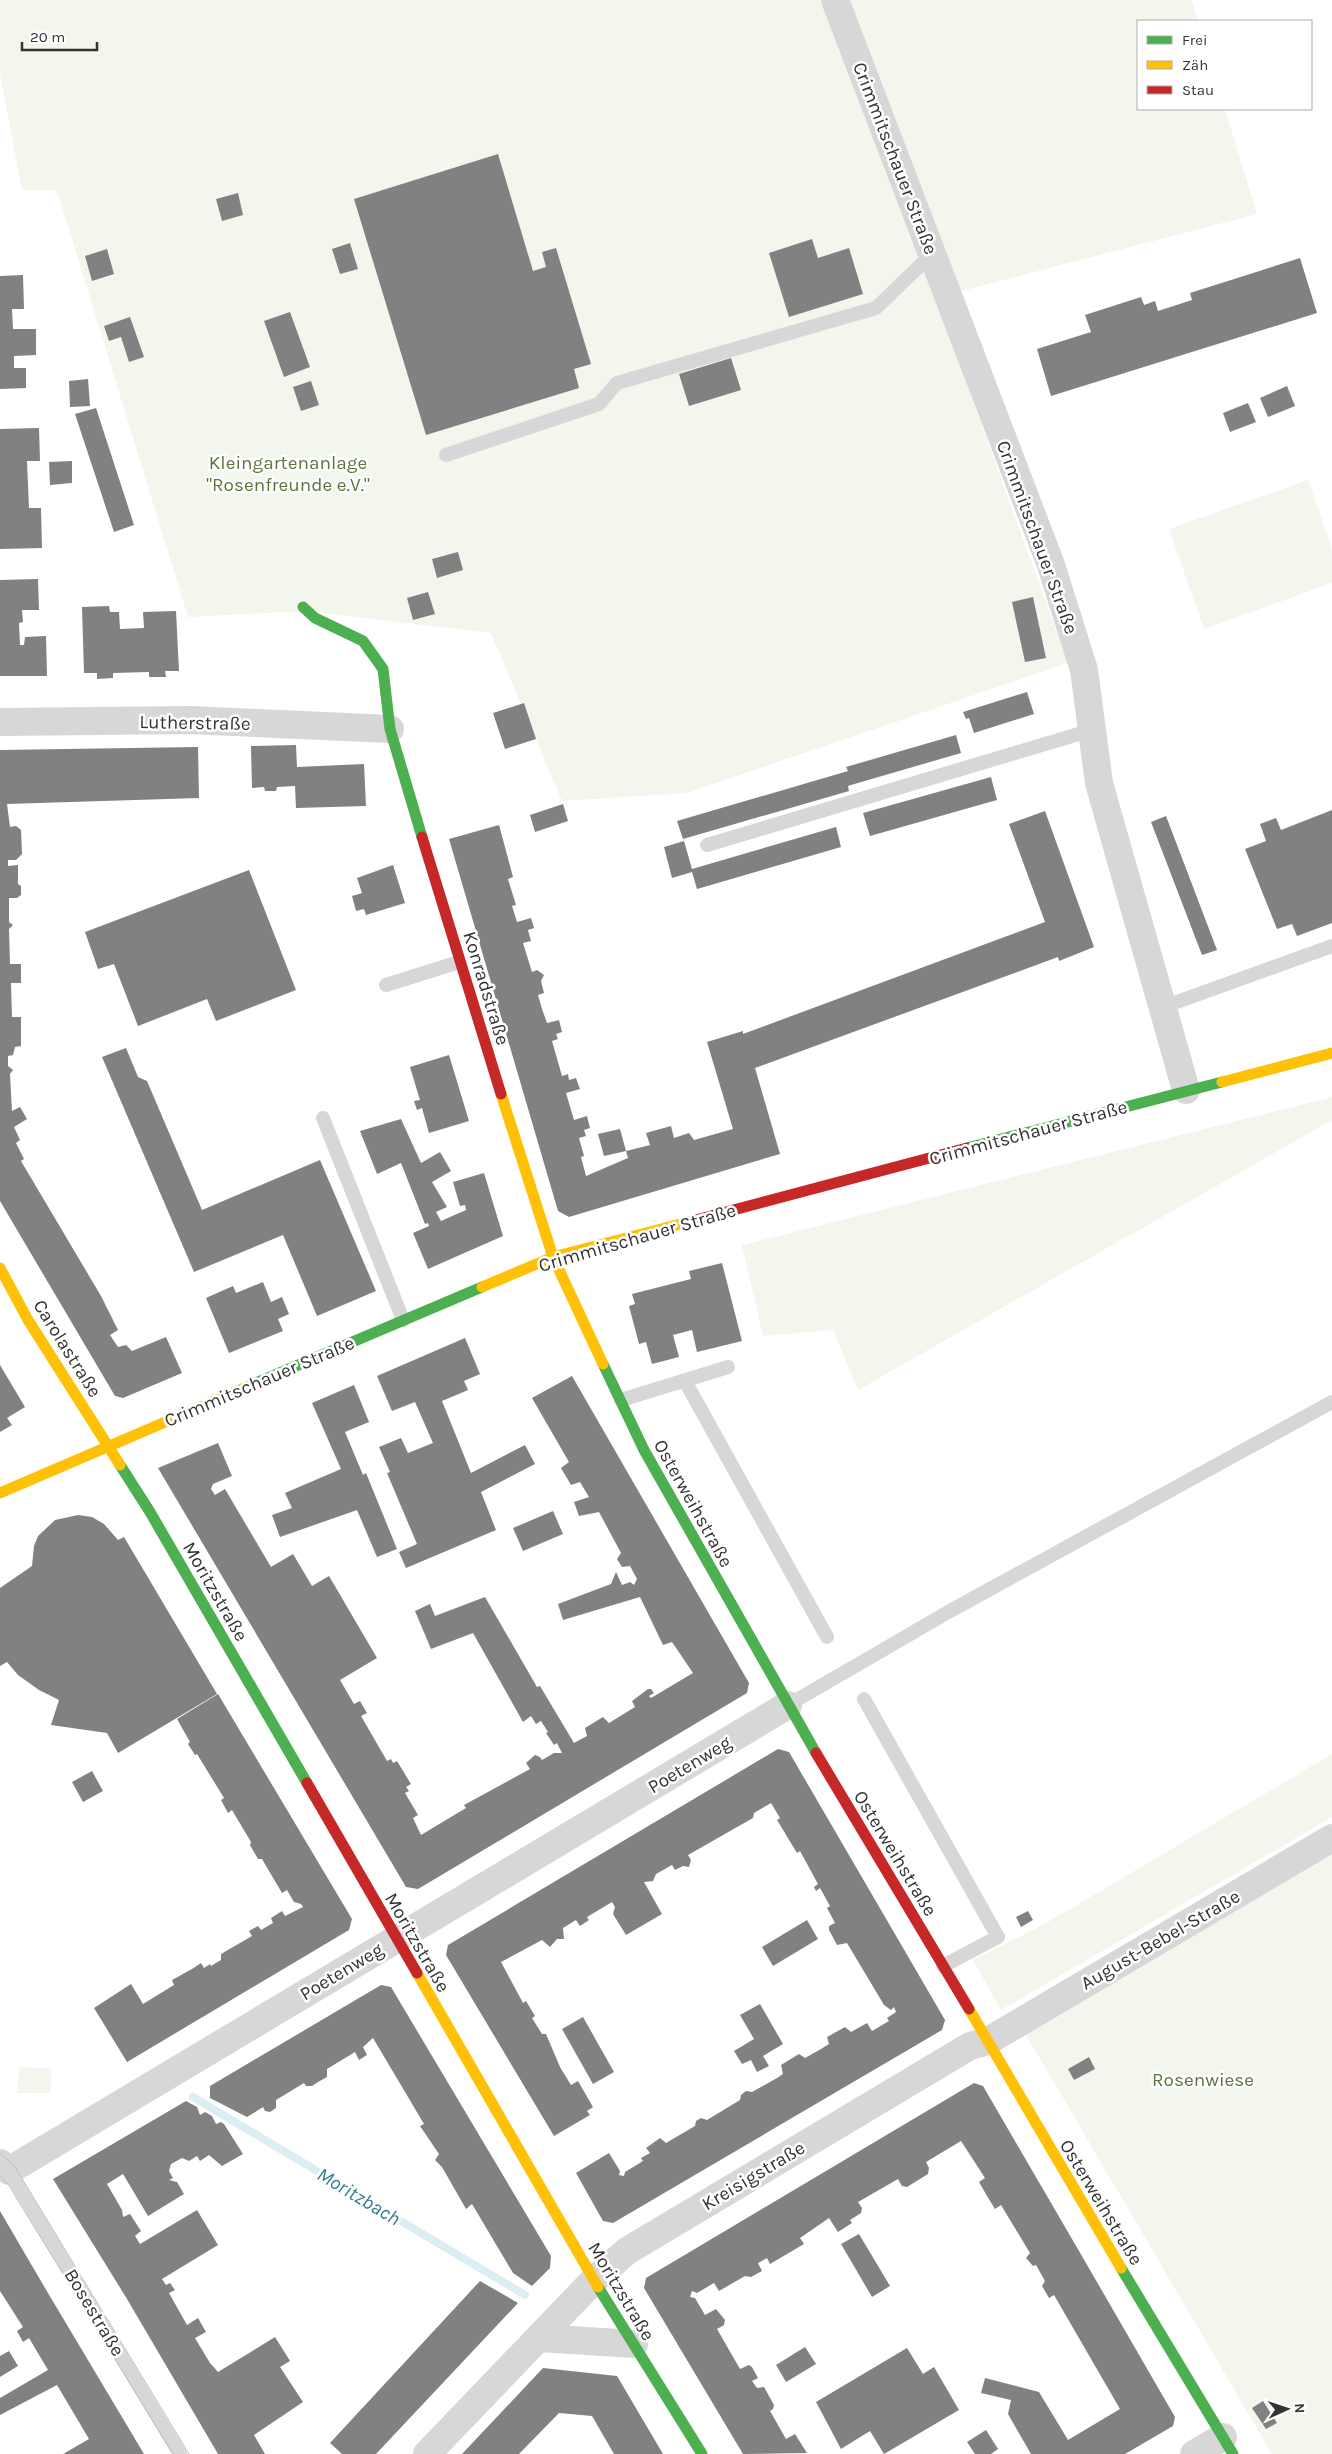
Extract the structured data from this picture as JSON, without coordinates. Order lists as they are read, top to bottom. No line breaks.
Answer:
{"streets":{"street":["Crimmitschauer Straße","Lutherstraße","Konradstraße","Carolastraße","Osterweihstraße","Moritzstraße","Poetenweg","August-Bebel-Straße","Kreisigstraße"],"lane":["Bosestraße"]},"crossings":[["Crimmitschauer Straße","Konradstraße"],["Crimmitschauer Straße","Carolastraße"],["Crimmitschauer Straße","Osterweihstraße"],["Crimmitschauer Straße","Moritzstraße"],["Lutherstraße","Konradstraße"],["Konradstraße","Osterweihstraße"],["Carolastraße","Moritzstraße"],["Osterweihstraße","Poetenweg"],["Osterweihstraße","August-Bebel-Straße"],["Osterweihstraße","Kreisigstraße"],["Moritzstraße","Poetenweg"],["Moritzstraße","Kreisigstraße"],["Poetenweg","Bosestraße"],["August-Bebel-Straße","Kreisigstraße"]],"water":["Moritzbach"],"parks":["Kleingartenanlage \"Rosenfreunde e.V.\"","Rosenwiese"],"legend":["Frei","Zäh","Stau"],"scale_bar":"20 m","north":"right"}
